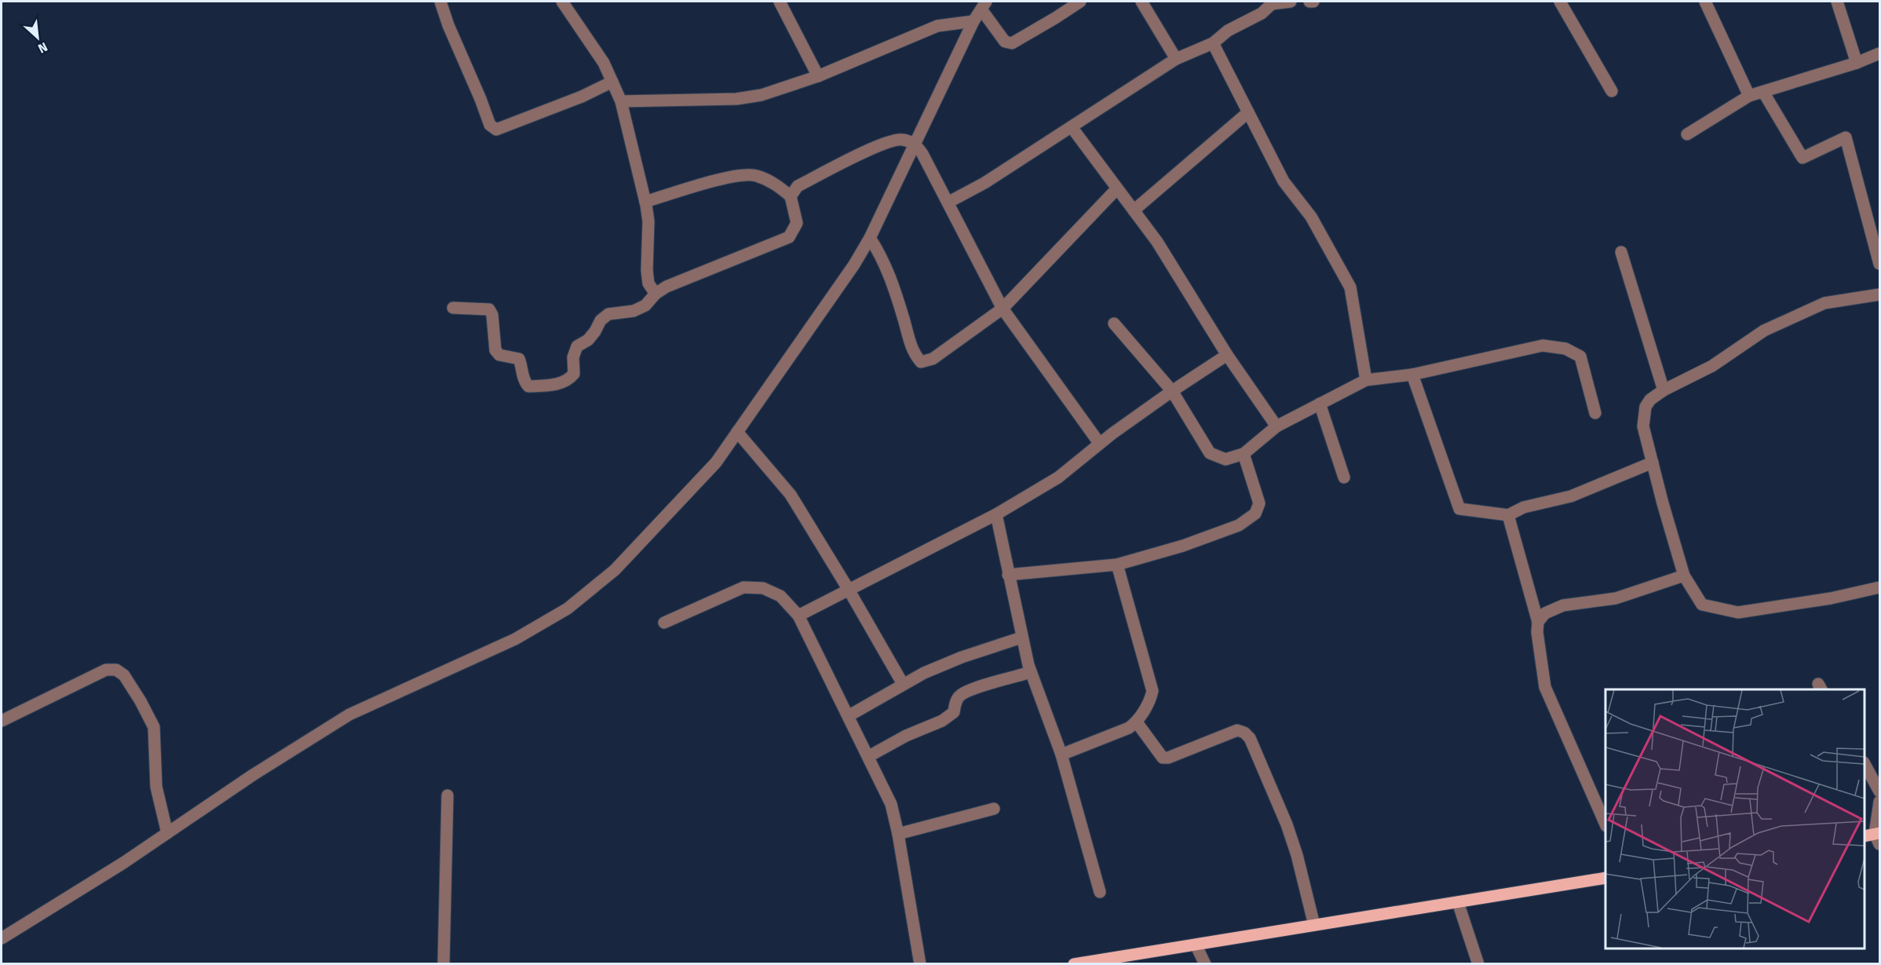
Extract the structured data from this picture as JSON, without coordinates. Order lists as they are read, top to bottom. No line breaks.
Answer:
{"north":"bottom right"}
